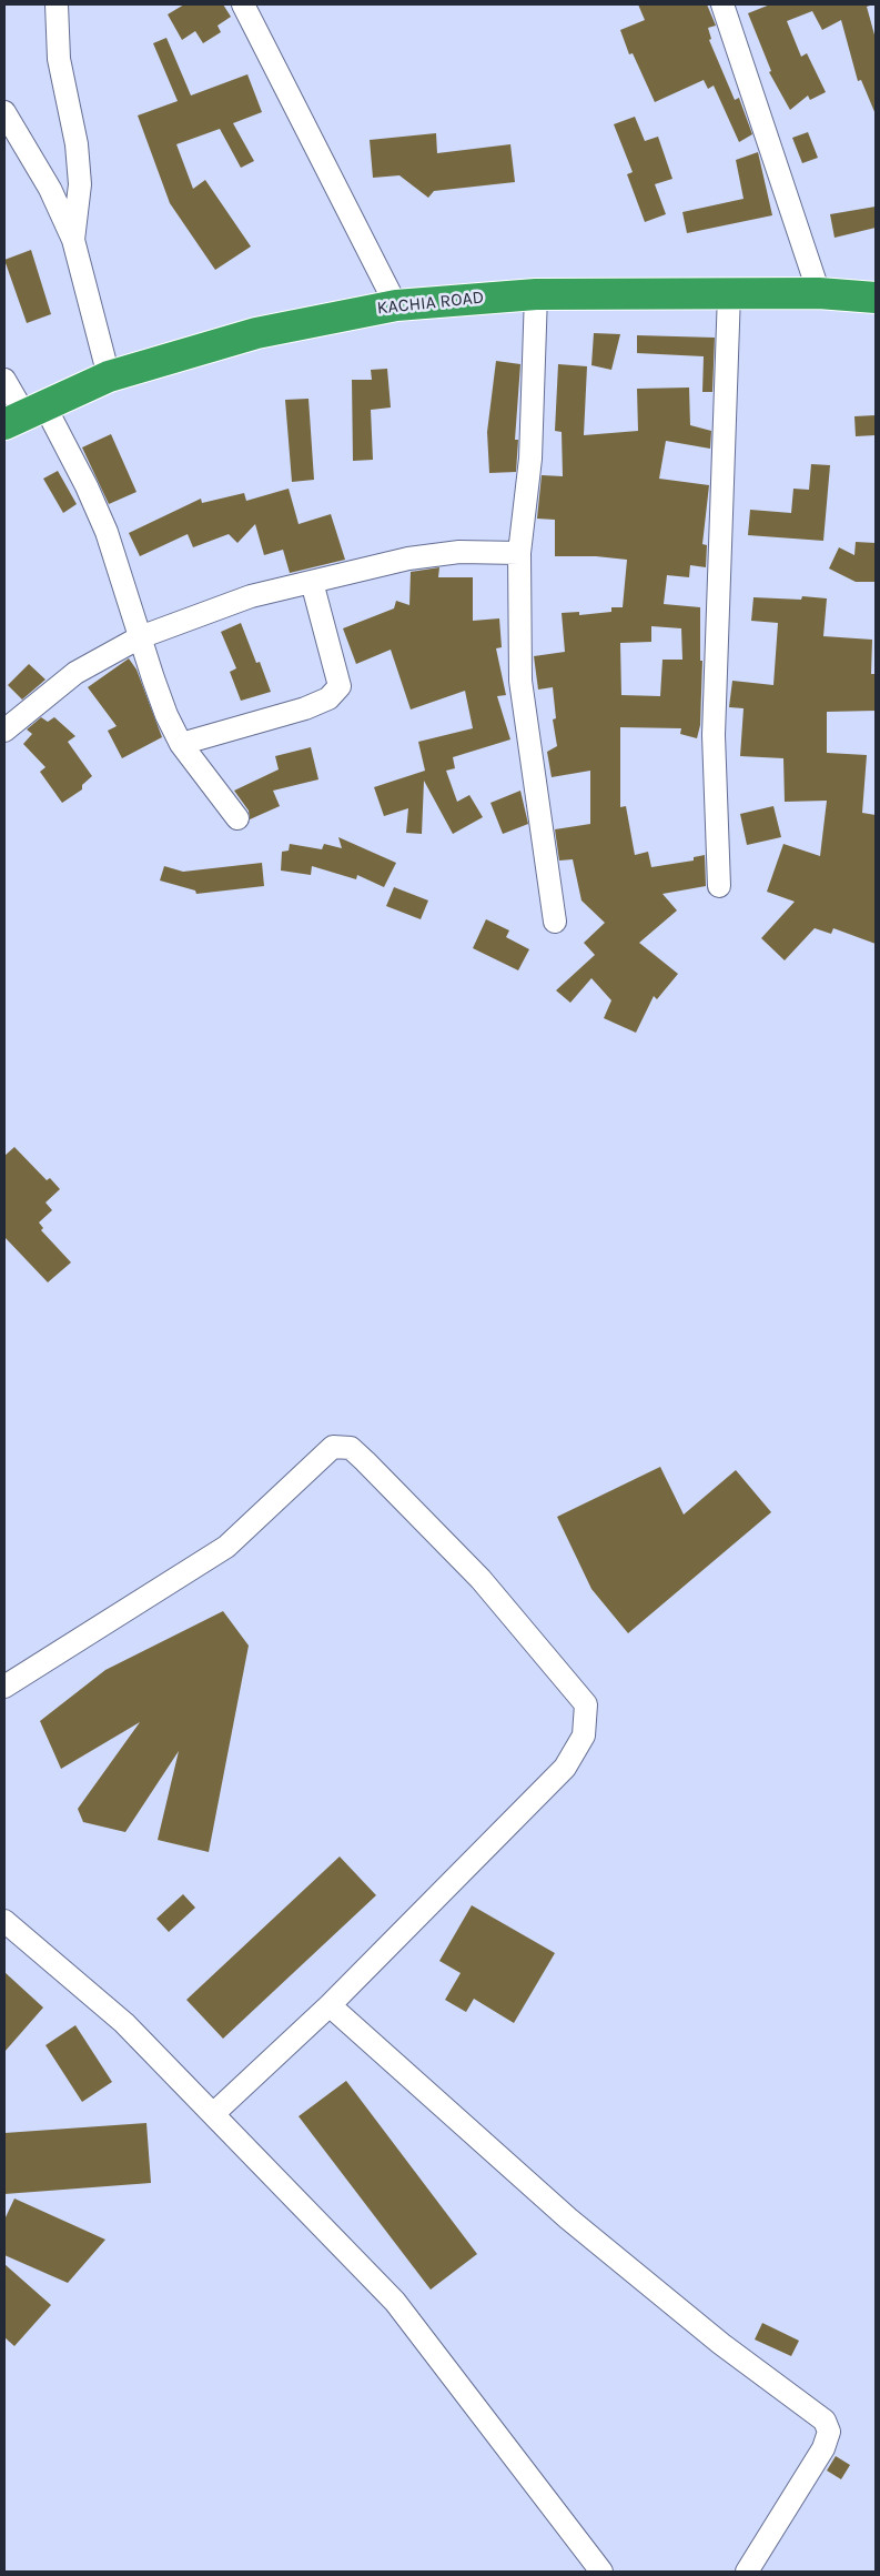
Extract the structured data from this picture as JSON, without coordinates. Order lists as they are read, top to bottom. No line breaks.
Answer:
{"streets":{"highway":["KACHIA ROAD"]}}
